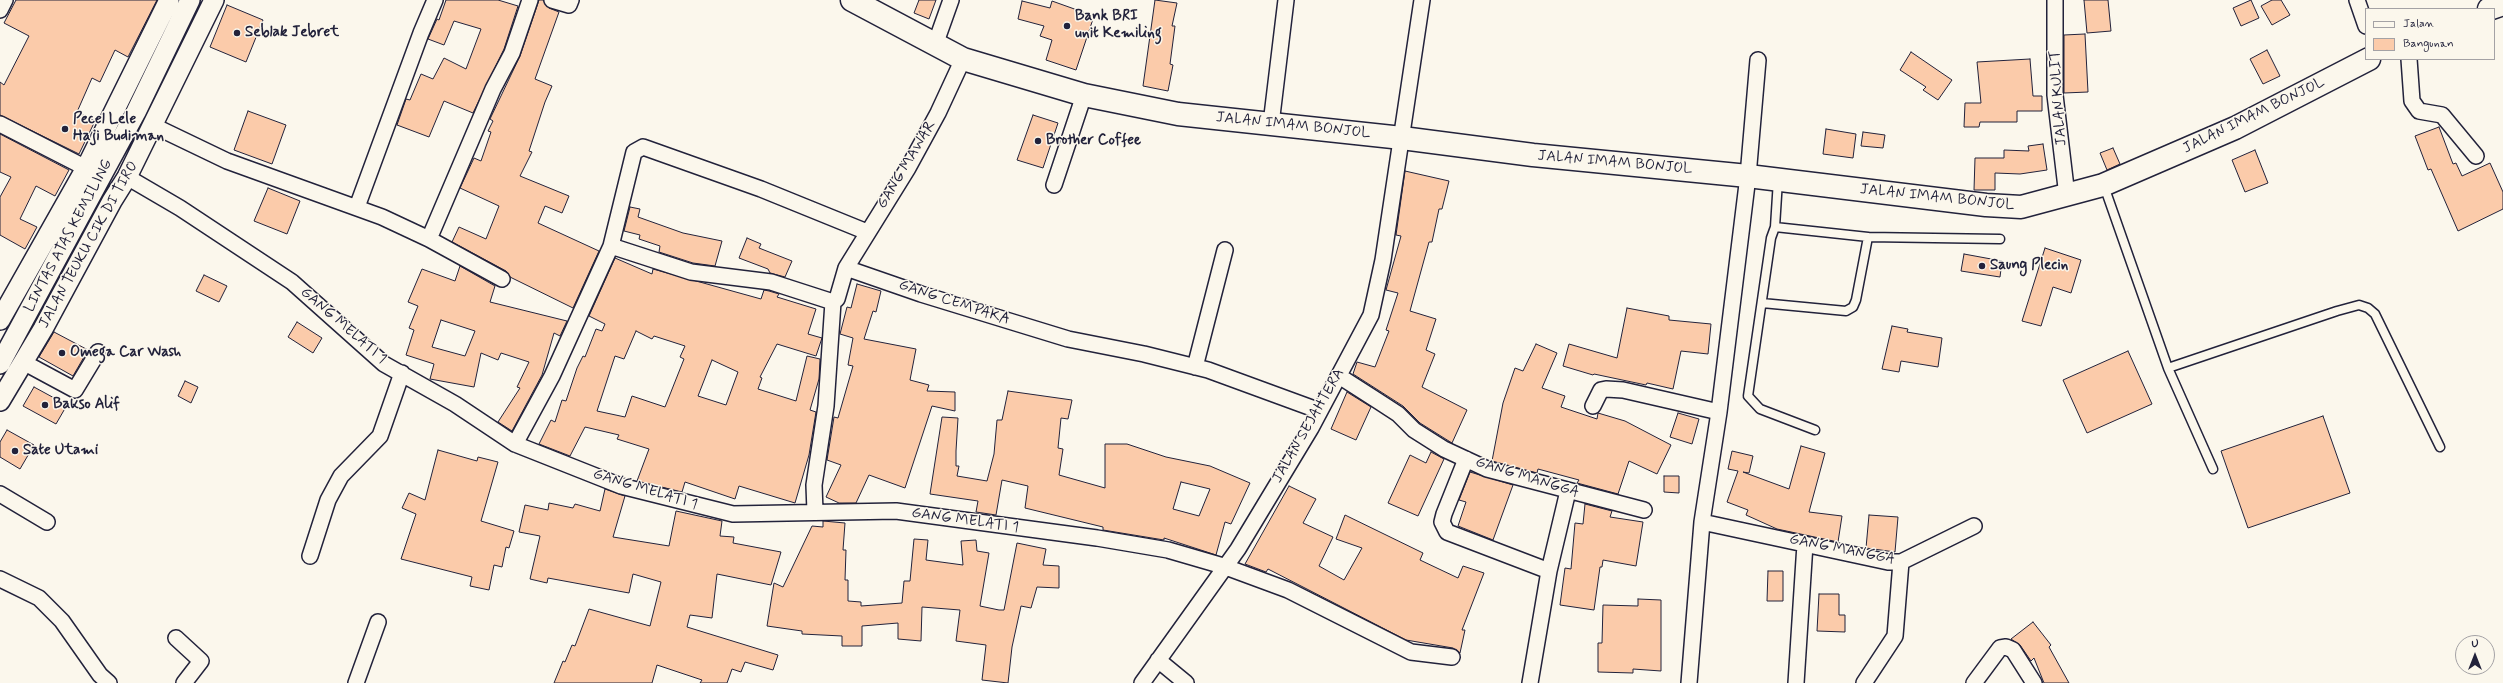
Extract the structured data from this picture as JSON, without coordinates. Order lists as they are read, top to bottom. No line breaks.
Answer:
{"streets":{"highway":["JALAN IMAM BONJOL"],"street":["JALAN KULIT","GANG MAWAR","LINTAS ATAS KEMILING","JALAN TEUKU CIK DI TIRO","GANG CEMPAKA","GANG MELATI 1","JALAN SEJAHTERA","GANG MANGGA"]},"crossings":[["JALAN KULIT","JALAN IMAM BONJOL"],["JALAN IMAM BONJOL","GANG MAWAR"],["JALAN IMAM BONJOL","JALAN SEJAHTERA"],["GANG MAWAR","GANG CEMPAKA"],["JALAN TEUKU CIK DI TIRO","GANG MELATI 1"],["GANG CEMPAKA","JALAN SEJAHTERA"],["GANG MELATI 1","JALAN SEJAHTERA"],["JALAN SEJAHTERA","GANG MANGGA"]],"places":["Bank BRI unit Kemiling","Seblak Jebret","Pecel Lele Haji Budiman","Brother Coffee","Saung Plecin","Omega Car Wash","Bakso Alif","Sate Utami"],"legend":["Jalan","Bangunan"],"north":"top"}
